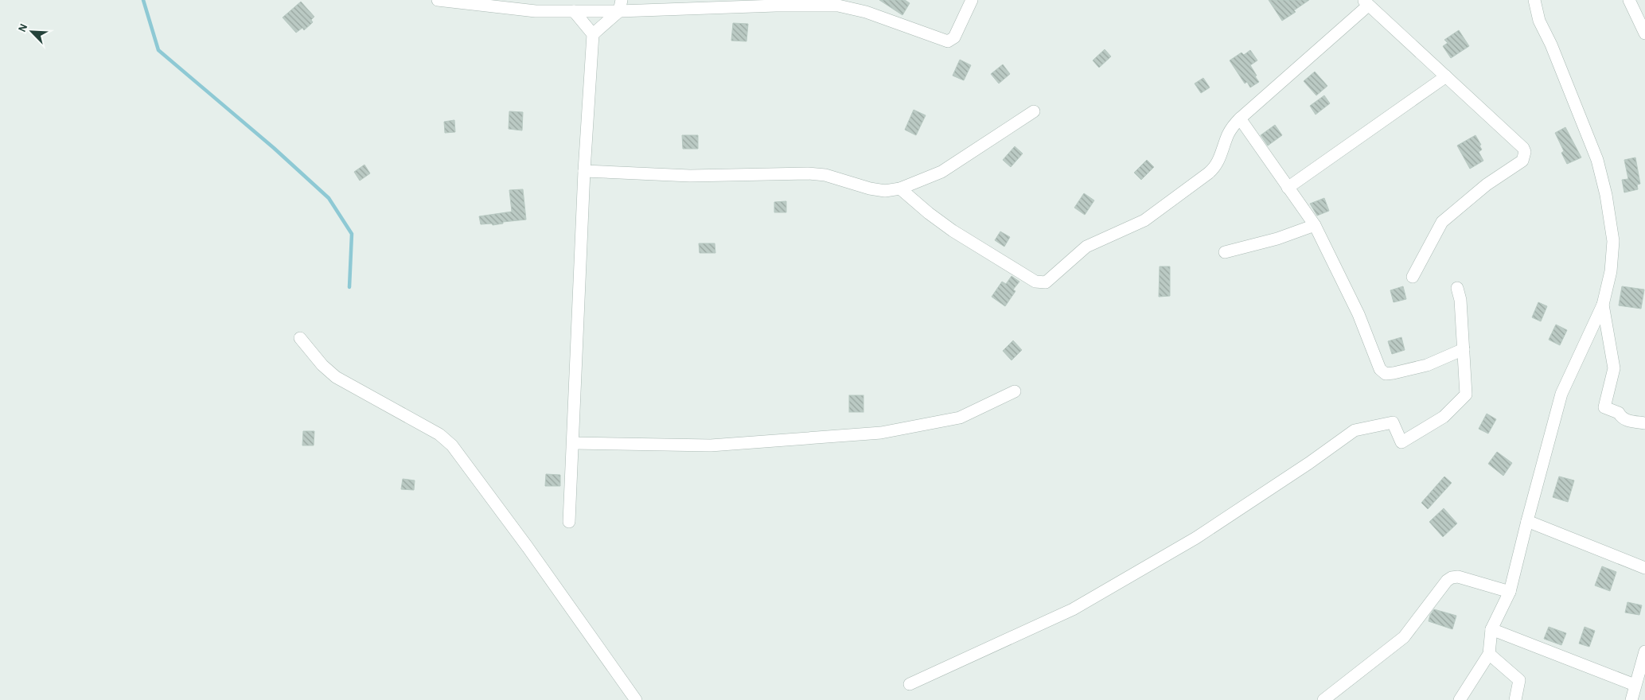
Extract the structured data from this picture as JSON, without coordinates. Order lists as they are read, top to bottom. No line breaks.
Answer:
{"north":"top left"}
